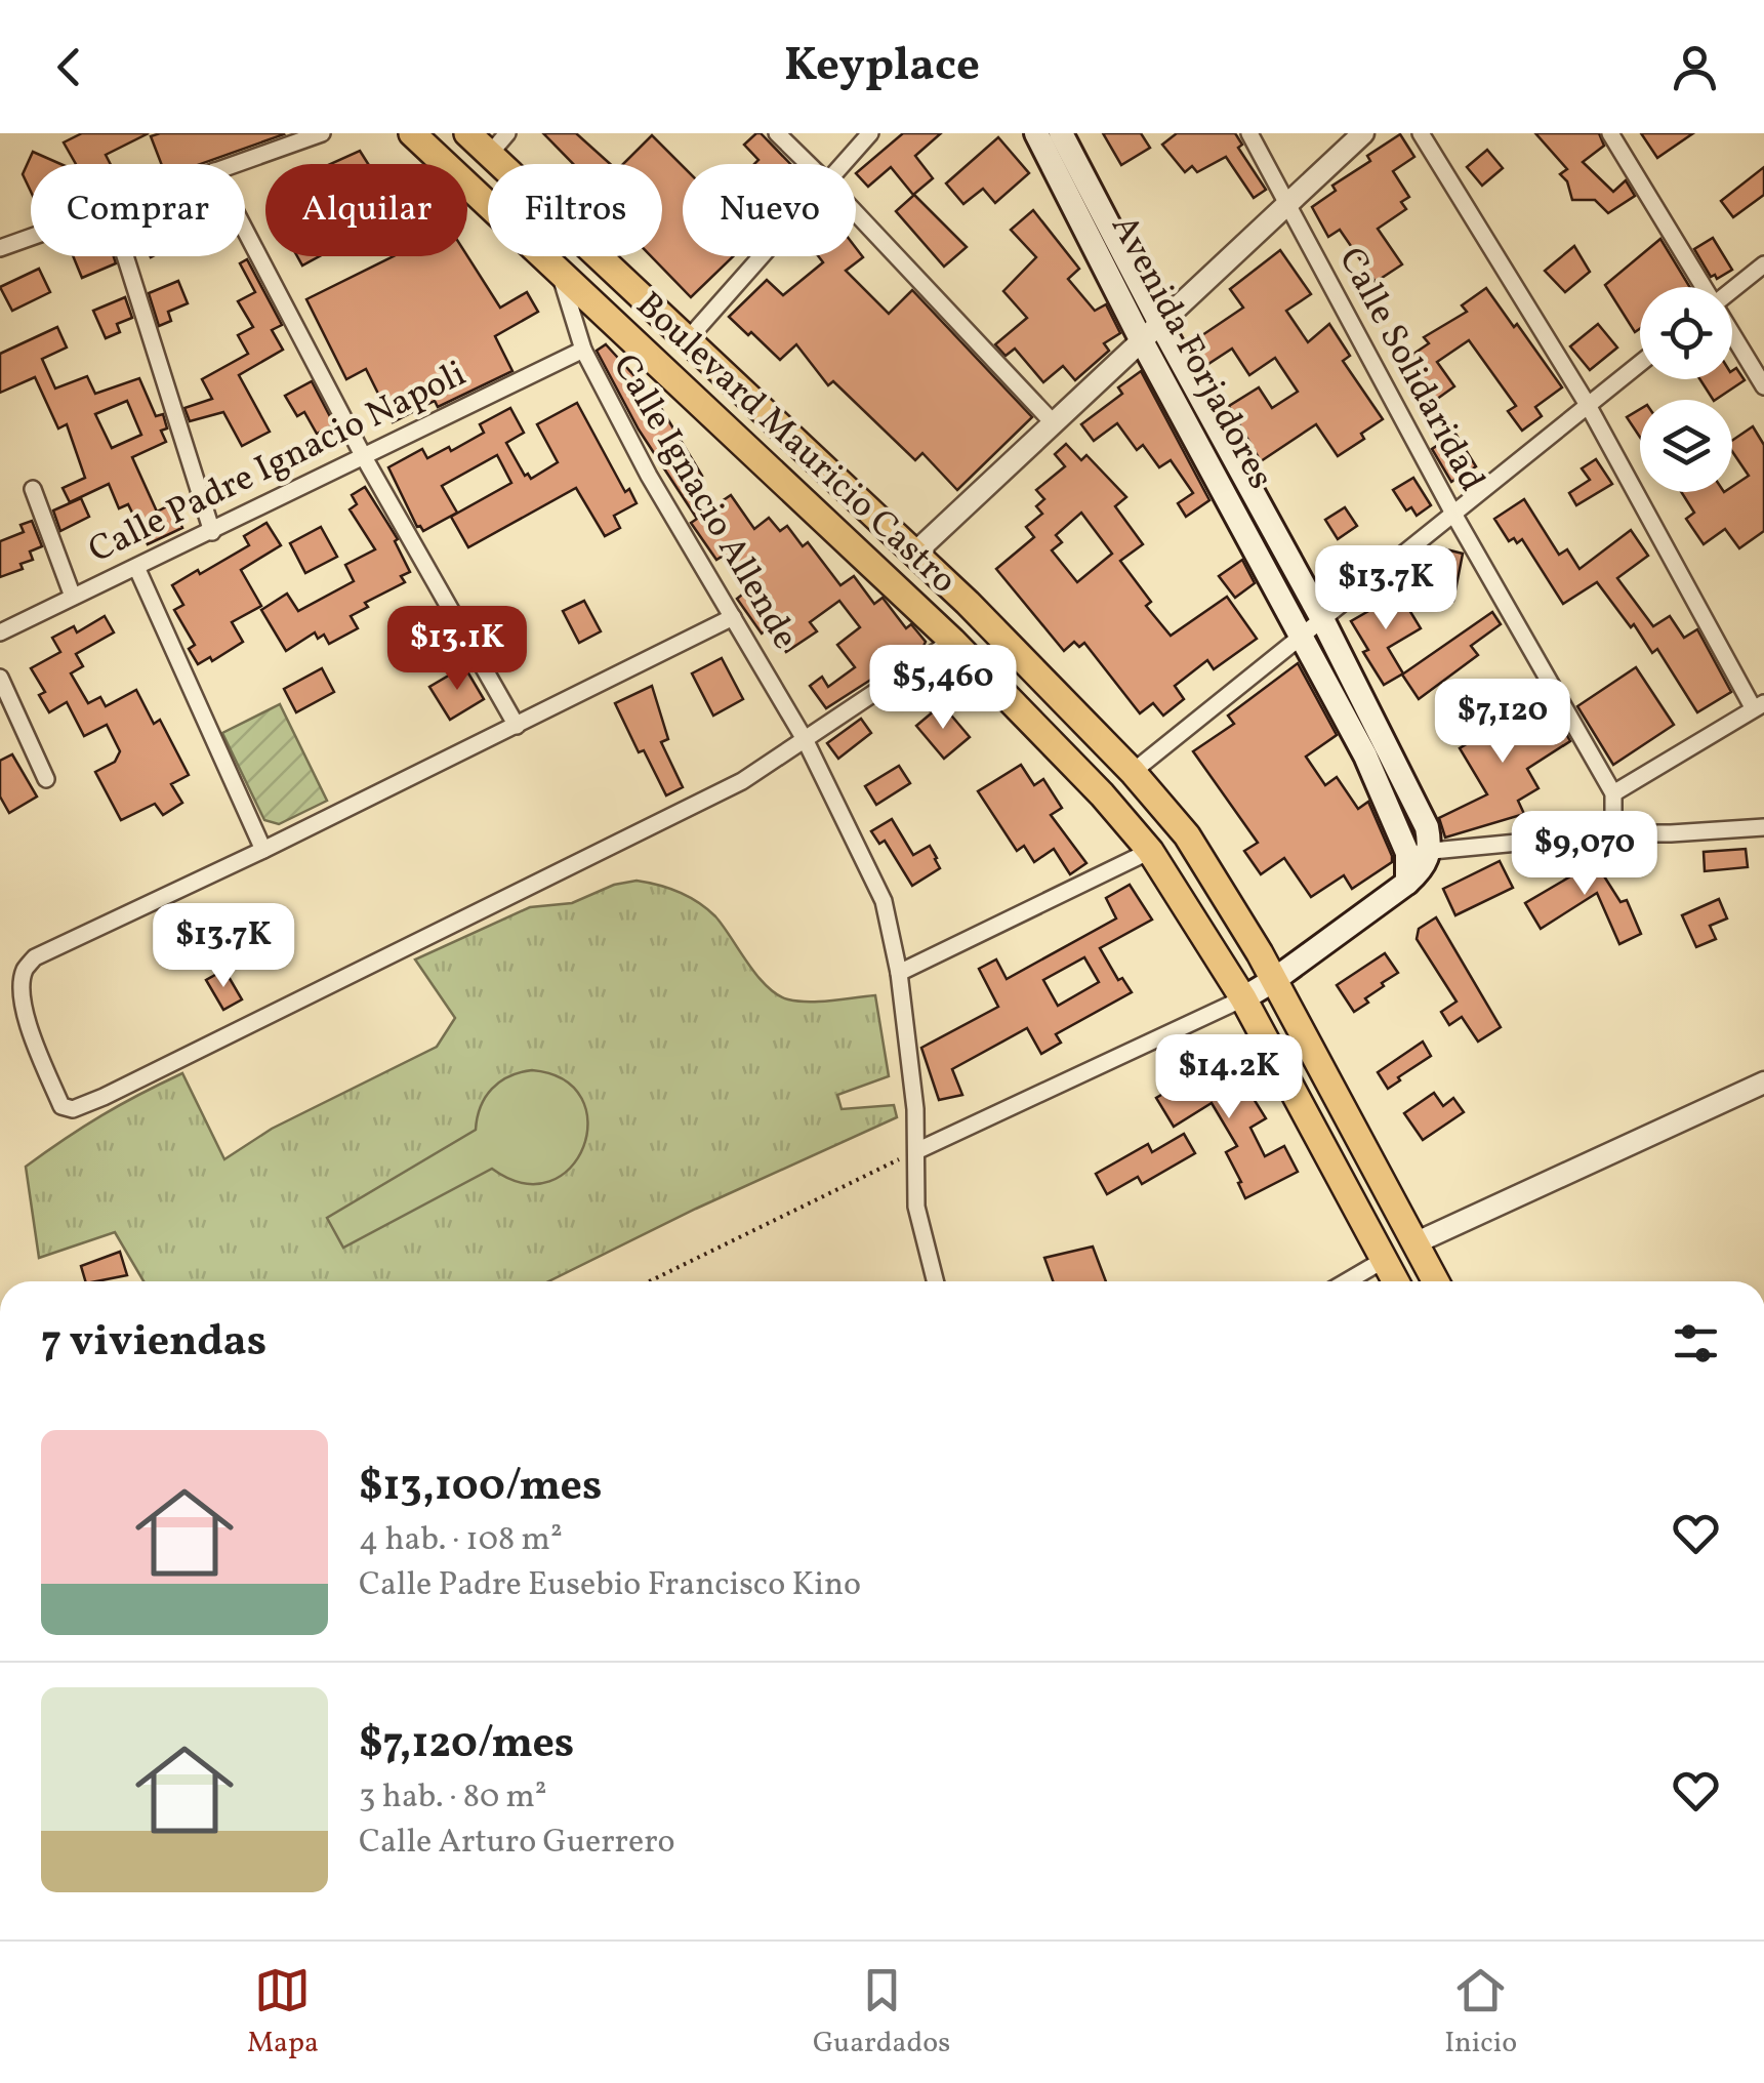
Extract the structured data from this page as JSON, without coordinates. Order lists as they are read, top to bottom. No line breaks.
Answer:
{"streets":{"main road":["Avenida Forjadores","Boulevard Mauricio Castro"],"street":["Calle Solidaridad","Calle Padre Ignacio Napoli","Calle Ignacio Allende"]},"crossings":[["Boulevard Mauricio Castro","Calle Ignacio Allende"],["Calle Padre Ignacio Napoli","Calle Ignacio Allende"]],"page":{"header":"Keyplace","chip":["Comprar","Alquilar","Filtros","Nuevo"],"price":["$13.7K","$13.1K","$5,460","$7,120","$9,070","$13.7K","$14.2K"],"heading":"7 viviendas","list":[{"name":"$13,100/mes","note":"4 hab. · 108 m² · Calle Padre Eusebio Francisco Kino"},{"name":"$7,120/mes","note":"3 hab. · 80 m² · Calle Arturo Guerrero"}],"tabs":["Mapa","Guardados","Inicio"]}}
